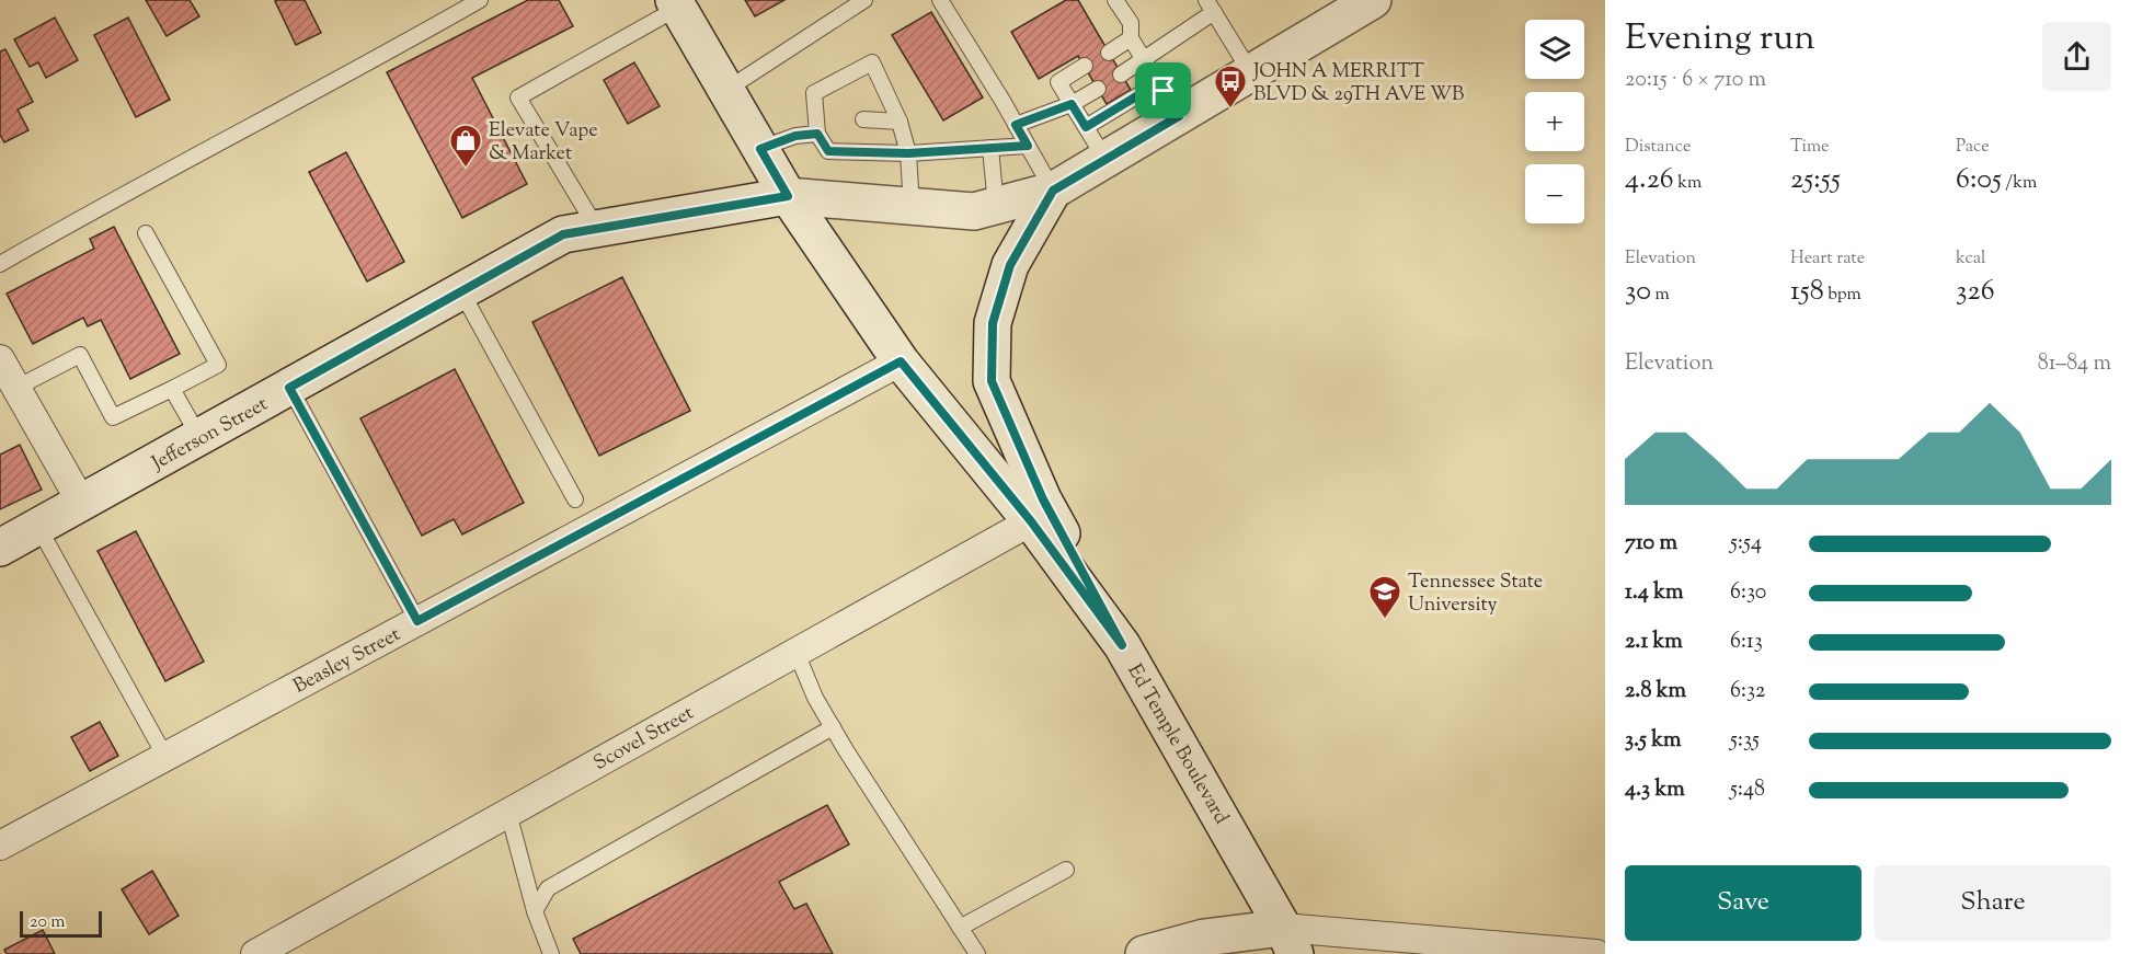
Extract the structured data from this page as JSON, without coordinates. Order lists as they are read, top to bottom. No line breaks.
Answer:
{"streets":{"main road":["Jefferson Street","Ed Temple Boulevard"],"street":["Beasley Street","Scovel Street"]},"crossings":[["Jefferson Street","Ed Temple Boulevard"],["Beasley Street","Ed Temple Boulevard"],["Scovel Street","Ed Temple Boulevard"]],"places":{"bus stop":["JOHN A MERRITT BLVD & 29TH AVE WB"],"shop":["Elevate Vape & Market"],"school or university":["Tennessee State University"]},"scale_bar":"20 m","page":{"heading":["Evening run","20:15 · 6 × 710 m"],"map_buttons":["+","−"],"stats":[["Distance","4.26 km"],["Time","25:55"],["Pace","6:05 /km"],["Elevation","30 m"],["Heart rate","158 bpm"],["kcal","326"]],"chart":["Elevation","81–84 m"],"list":[{"name":"710 m","note":"5:54"},{"name":"1.4 km","note":"6:30"},{"name":"2.1 km","note":"6:13"},{"name":"2.8 km","note":"6:32"},{"name":"3.5 km","note":"5:35"},{"name":"4.3 km","note":"5:48"}],"buttons":["Save","Share"],"scale":"20 m"}}
